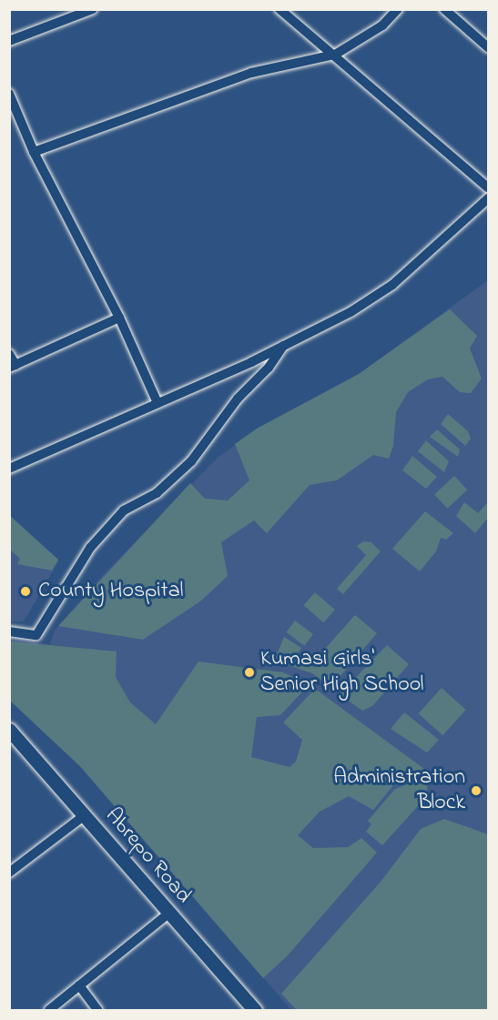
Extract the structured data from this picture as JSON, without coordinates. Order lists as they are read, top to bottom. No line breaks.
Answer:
{"streets":{"main road":["Abrepo Road"]},"places":["County Hospital","Kumasi Girls' Senior High School","Administration Block"]}
